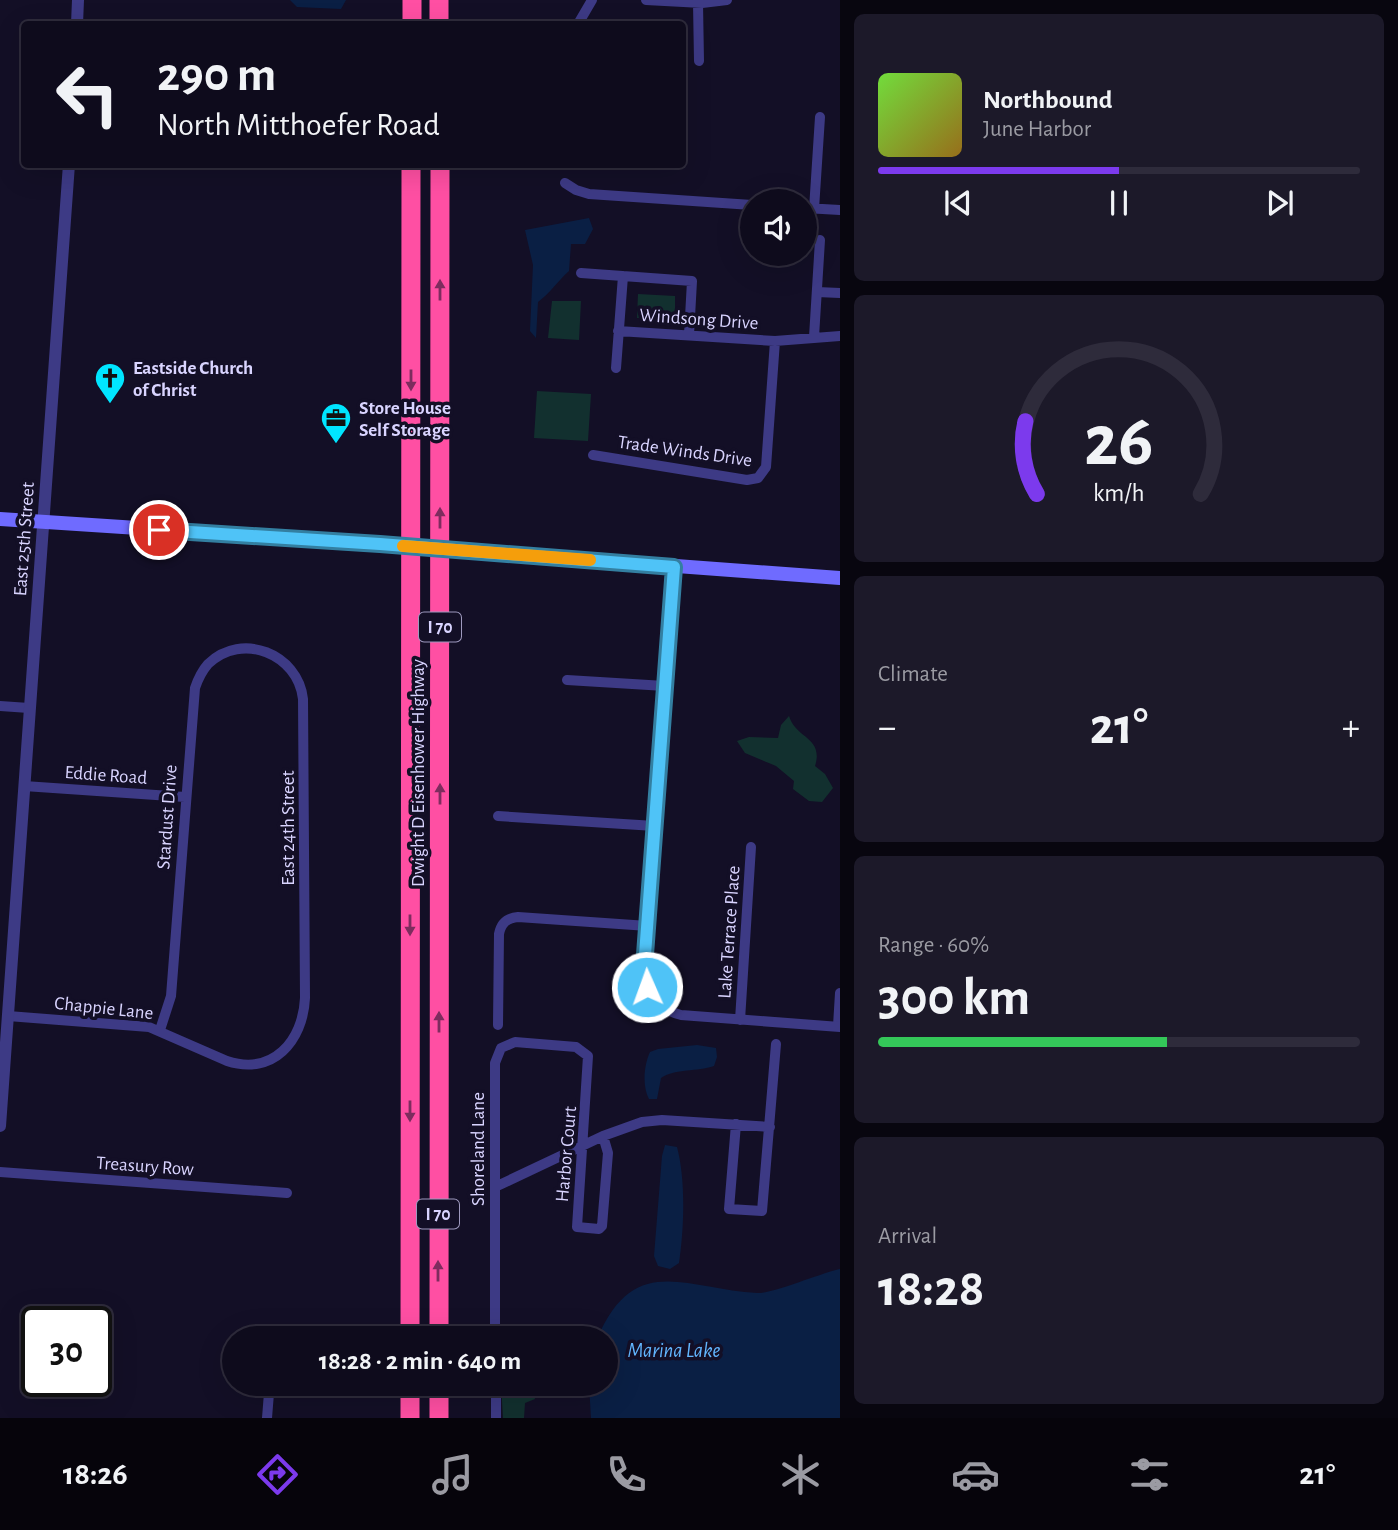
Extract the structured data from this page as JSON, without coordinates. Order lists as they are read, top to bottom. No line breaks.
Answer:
{"streets":{"highway":["I 70","Dwight D Eisenhower Highway"],"street":["Windsong Drive","Trade Winds Drive","East 25th Street","Eddie Road","Stardust Drive","East 24th Street","Lake Terrace Place","Chappie Lane","Shoreland Lane","Harbor Court","Treasury Row"]},"crossings":[["Windsong Drive","Trade Winds Drive"],["East 25th Street","Eddie Road"],["East 25th Street","Chappie Lane"],["Eddie Road","Stardust Drive"],["Stardust Drive","East 24th Street"],["Stardust Drive","Chappie Lane"],["East 24th Street","Chappie Lane"],["Shoreland Lane","Harbor Court"]],"water":["Marina Lake"],"places":{"church":["Eastside Church of Christ"],"office":["Store House Self Storage"]},"page":{"turn":["290 m","North Mitthoefer Road"],"song":["Northbound","June Harbor"],"tile":["Climate",["Range · 60%","300 km"],["Arrival","18:28"]],"heat":["−","21°","+"],"limit":"30","trip":"18:28 · 2 min · 640 m","tabs":["18:26","21°"],"gauge":["26","km/h"]}}
